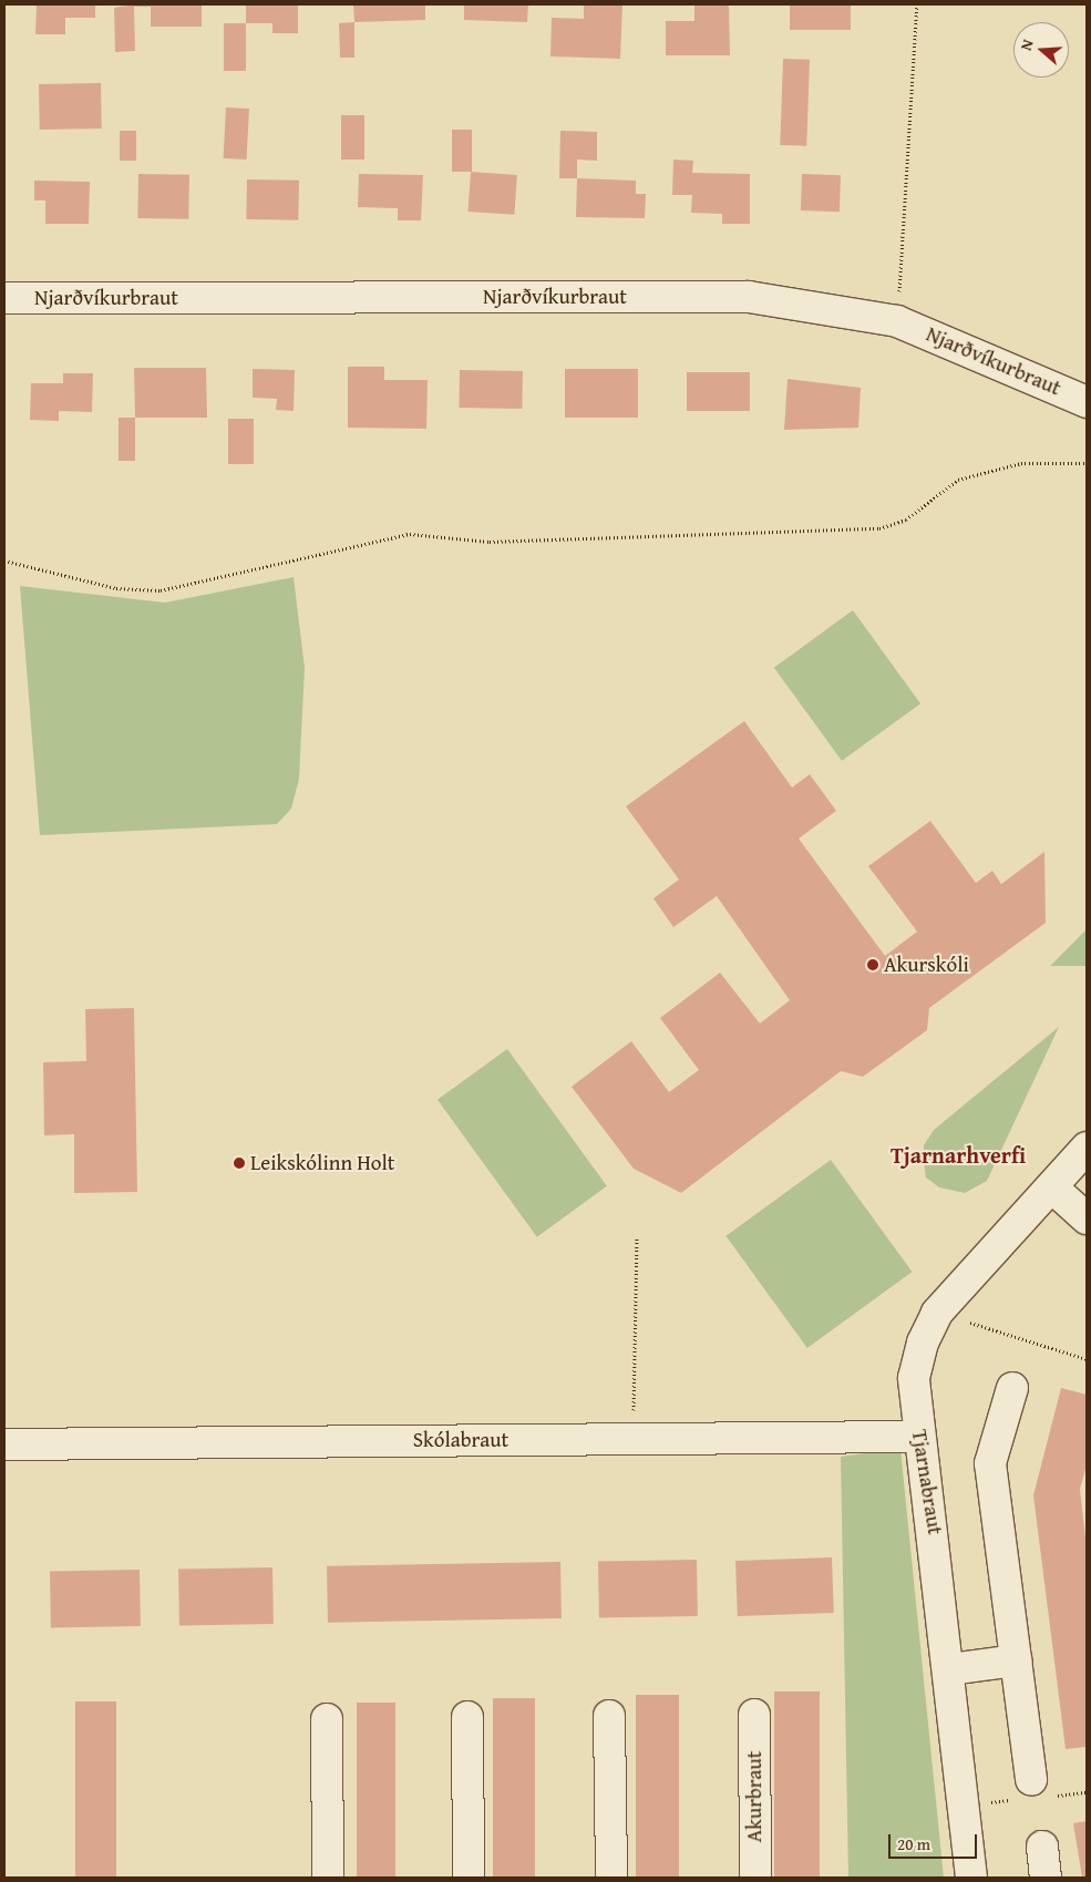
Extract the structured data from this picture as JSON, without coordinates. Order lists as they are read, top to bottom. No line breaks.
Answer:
{"streets":{"street":["Njarðvíkurbraut","Skólabraut","Tjarnabraut","Akurbraut"]},"crossings":[["Skólabraut","Tjarnabraut"]],"districts":["Tjarnarhverfi"],"places":["Akurskóli","Leikskólinn Holt"],"scale_bar":"20 m","north":"left"}
